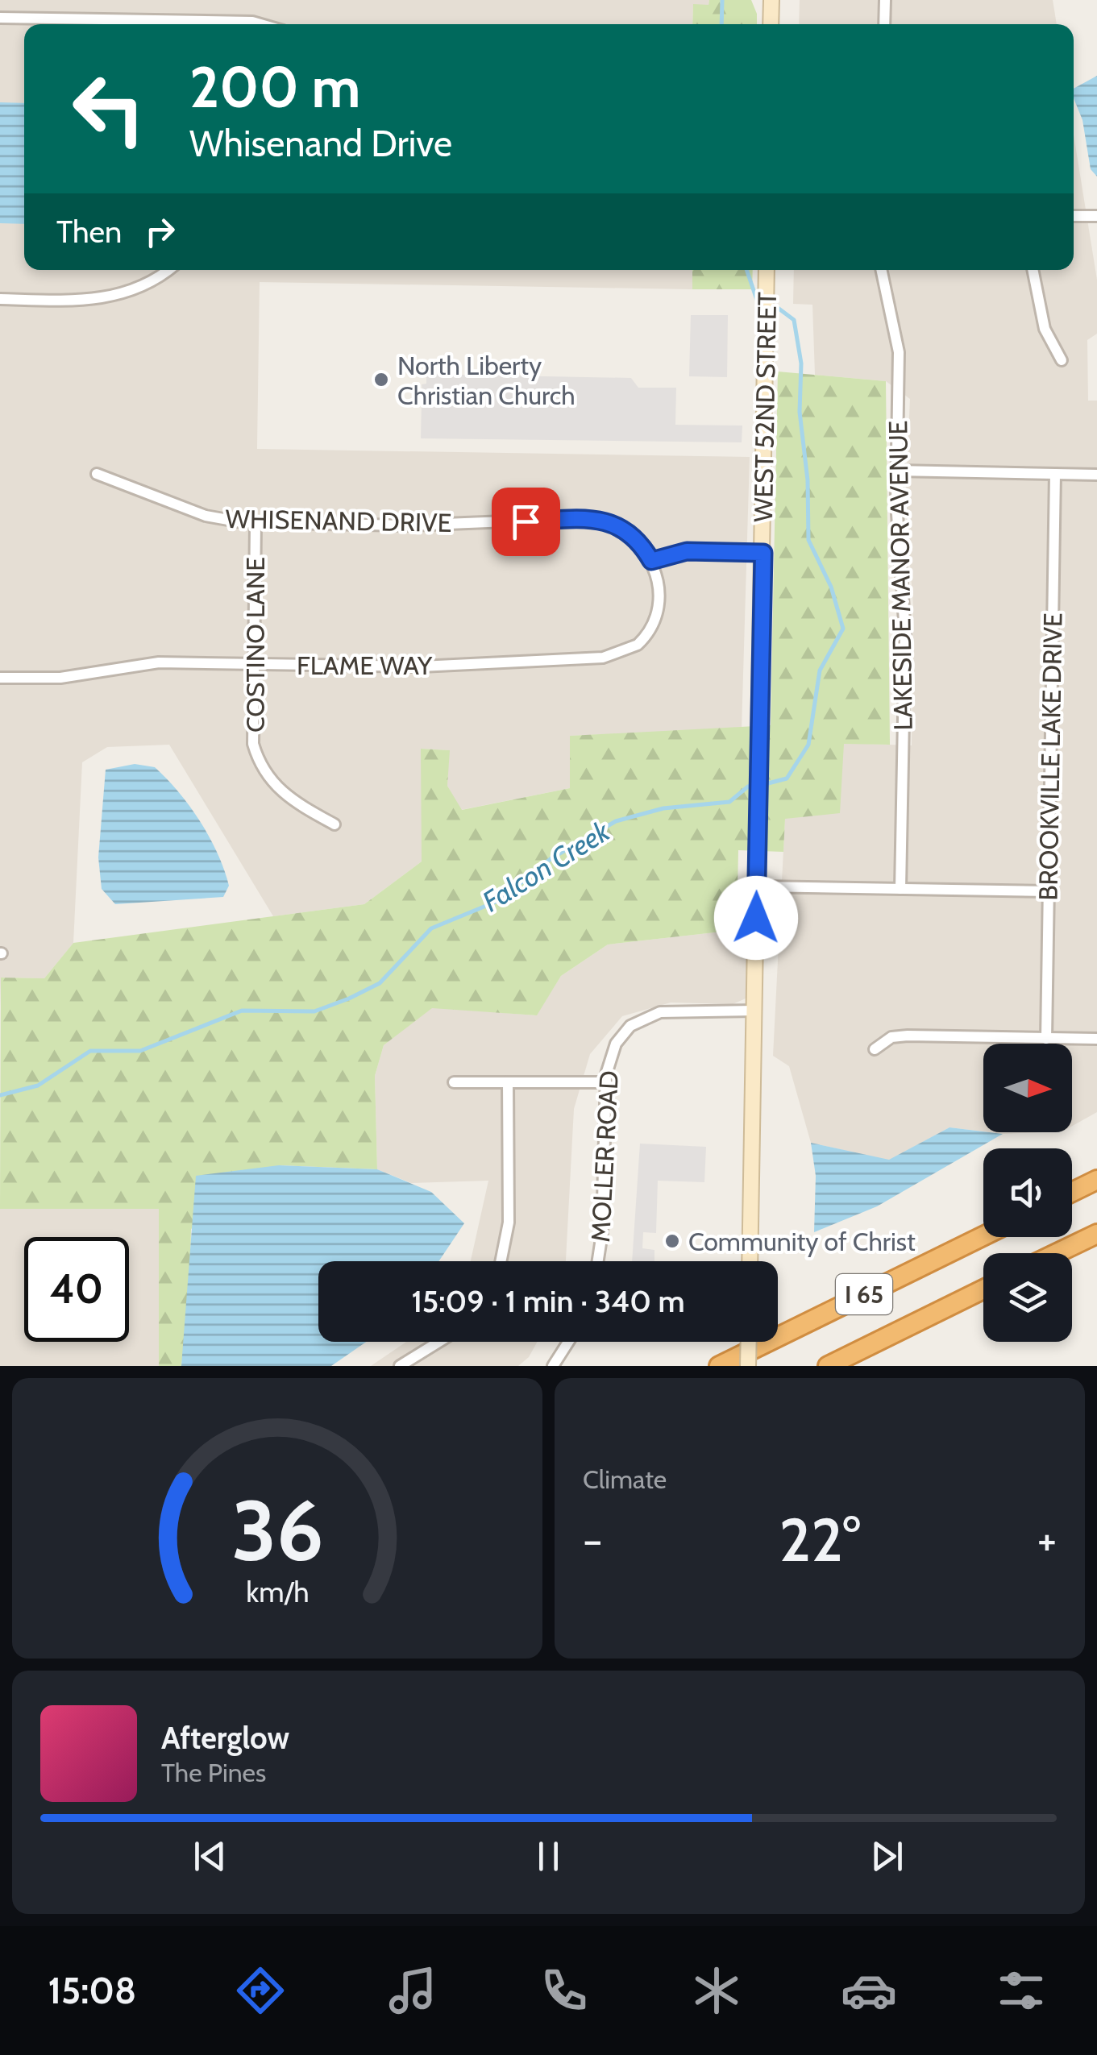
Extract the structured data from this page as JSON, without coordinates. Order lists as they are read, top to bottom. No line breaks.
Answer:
{"streets":{"highway":["I 65"],"street":["WEST 52ND STREET","WHISENAND DRIVE","LAKESIDE MANOR AVENUE","COSTINO LANE","FLAME WAY","BROOKVILLE LAKE DRIVE","MOLLER ROAD"]},"crossings":[["WEST 52ND STREET","MOLLER ROAD"],["WHISENAND DRIVE","COSTINO LANE"],["WHISENAND DRIVE","FLAME WAY"],["COSTINO LANE","FLAME WAY"]],"water":["Falcon Creek"],"places":["North Liberty Christian Church","Community of Christ"],"north":"right","page":{"turn":["200 m","Whisenand Drive"],"then":"Then","limit":"40","trip":"15:09 · 1 min · 340 m","tile":"Climate","heat":["−","22°","+"],"song":["Afterglow","The Pines"],"tabs":"15:08","gauge":["36","km/h"]}}
